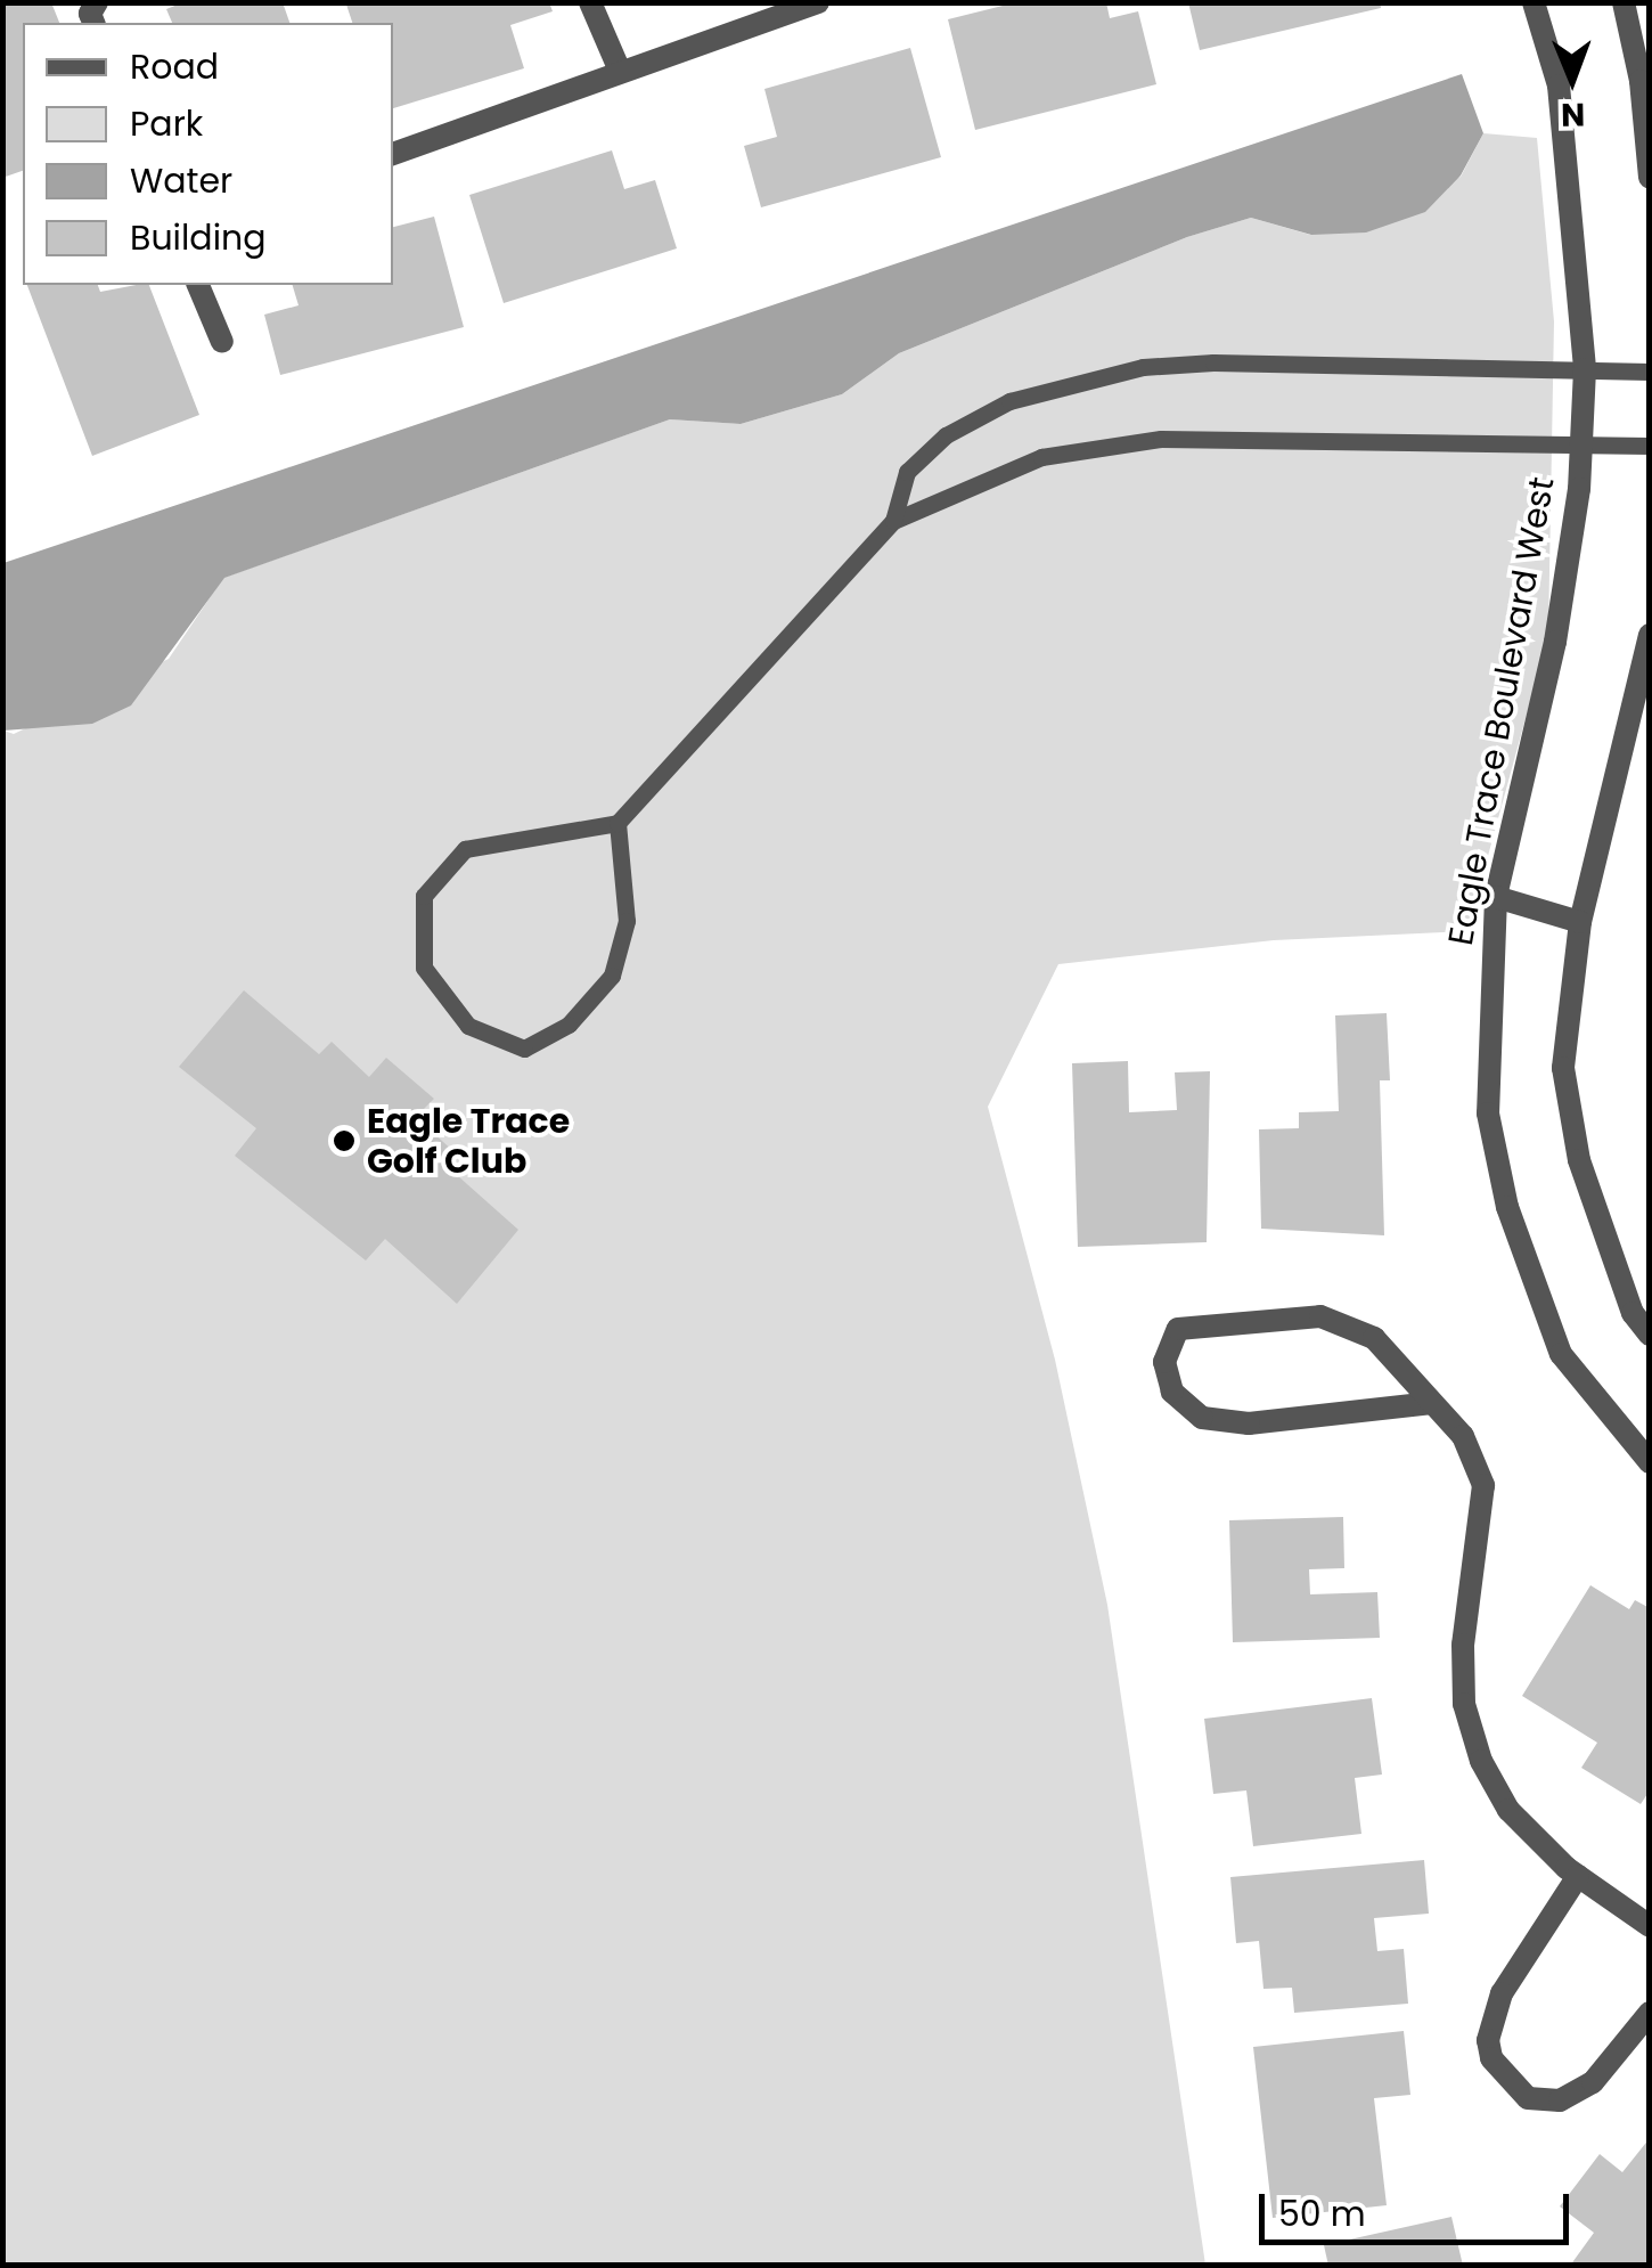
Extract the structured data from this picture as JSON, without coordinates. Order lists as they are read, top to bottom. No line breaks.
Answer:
{"streets":{"street":["Eagle Trace Boulevard West"]},"places":["Eagle Trace Golf Club"],"legend":["Road","Park","Water","Building"],"scale_bar":"50 m","north":"bottom"}
